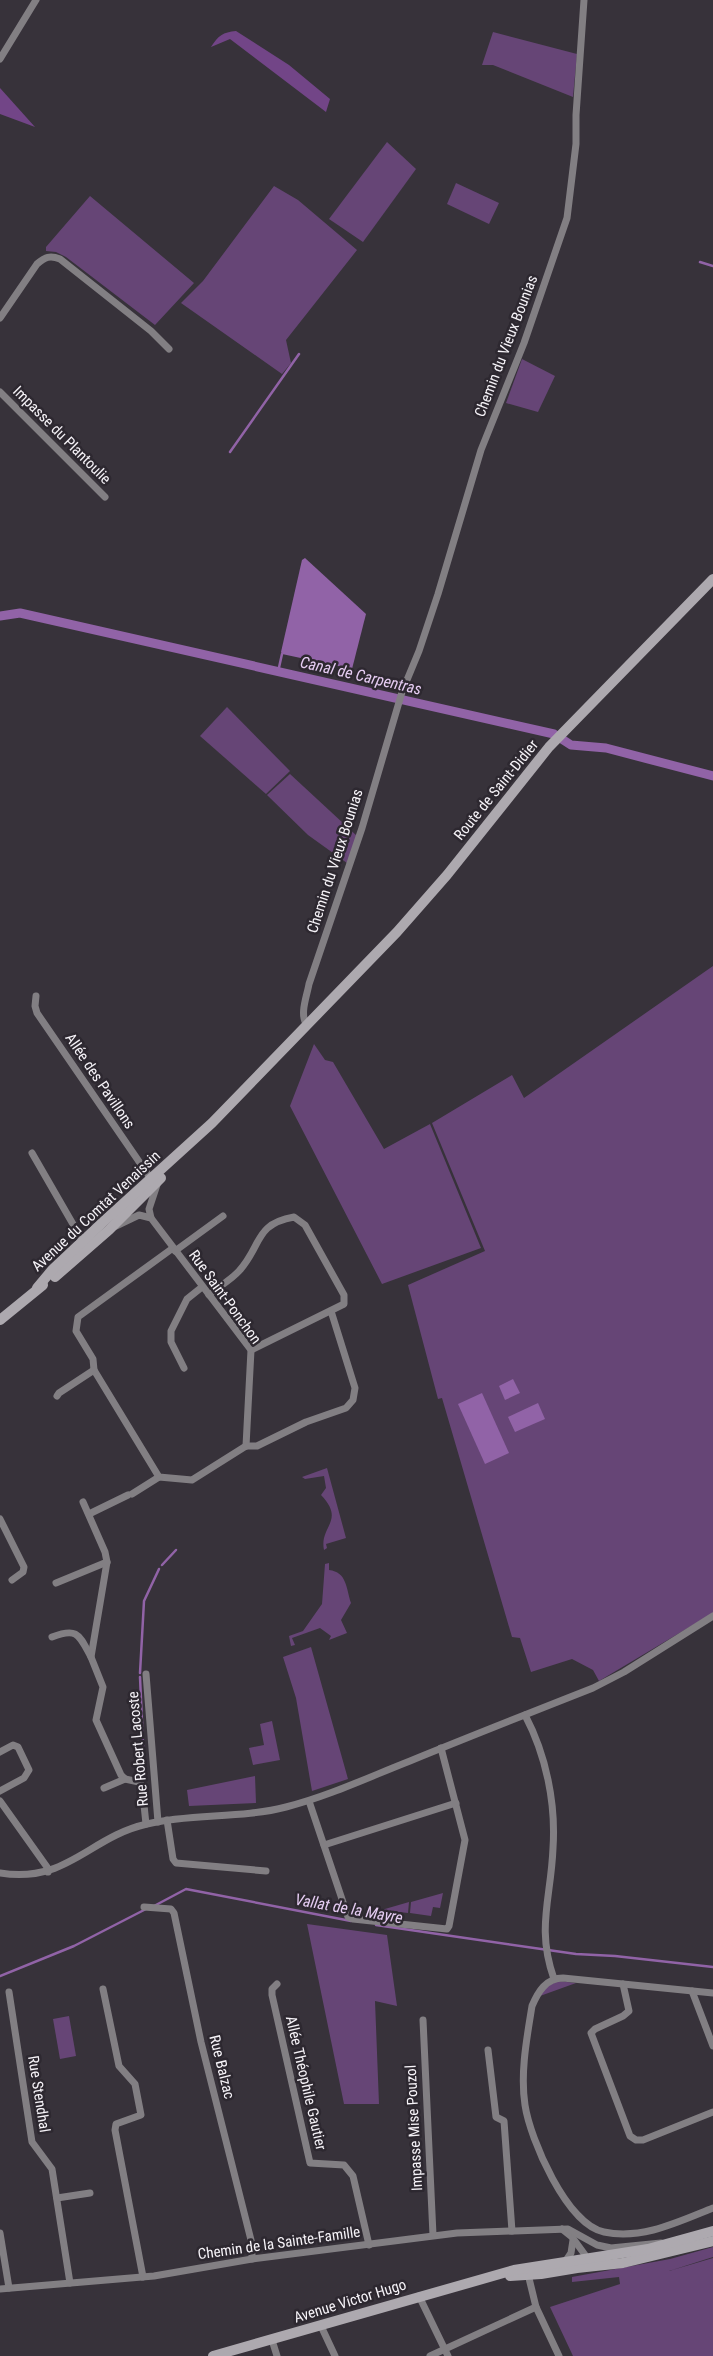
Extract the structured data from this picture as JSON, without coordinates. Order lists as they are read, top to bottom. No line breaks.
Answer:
{"streets":{"main road":["Route de Saint-Didier","Avenue du Comtat Venaissin","Avenue Victor Hugo"],"street":["Chemin du Vieux Bounias","Impasse du Plantoulie","Allée des Pavillons","Rue Saint-Ponchon","Rue Robert Lacoste","Rue Balzac","Allée Théophile Gautier","Rue Stendhal","Impasse Mise Pouzol","Chemin de la Sainte-Famille"]},"crossings":[["Chemin du Vieux Bounias","Route de Saint-Didier"],["Chemin du Vieux Bounias","Avenue du Comtat Venaissin"],["Route de Saint-Didier","Avenue du Comtat Venaissin"],["Allée des Pavillons","Avenue du Comtat Venaissin"],["Rue Balzac","Chemin de la Sainte-Famille"],["Allée Théophile Gautier","Chemin de la Sainte-Famille"],["Rue Stendhal","Chemin de la Sainte-Famille"],["Impasse Mise Pouzol","Chemin de la Sainte-Famille"]],"water":["Canal de Carpentras","Vallat de la Mayre"]}
